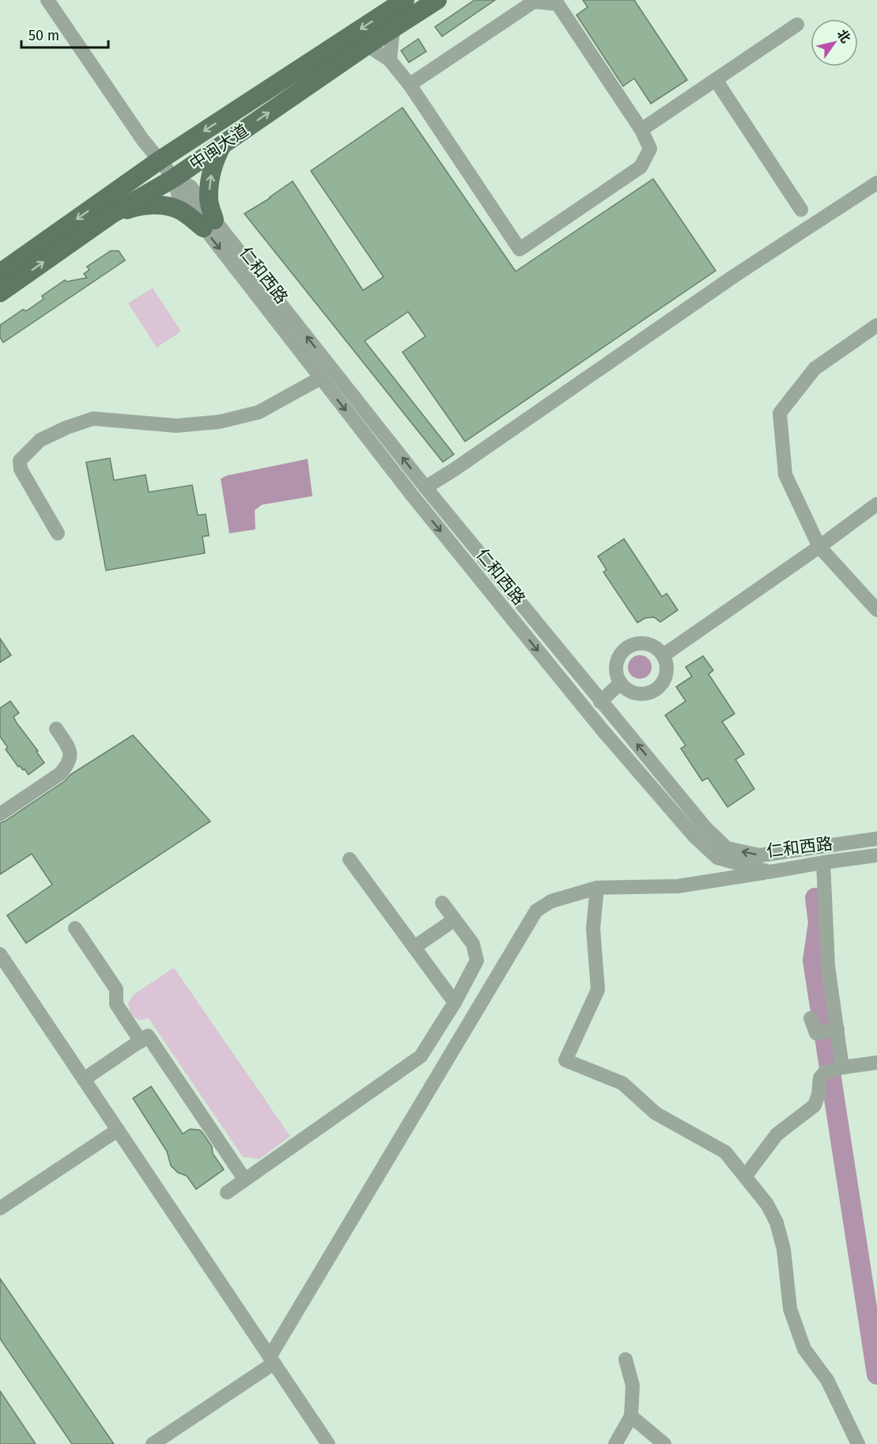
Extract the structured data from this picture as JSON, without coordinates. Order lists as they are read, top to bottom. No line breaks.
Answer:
{"streets":{"main road":["中闽大道"],"street":["仁和西路"]},"crossings":[["中闽大道","仁和西路"]],"scale_bar":"50 m","north":"top right"}
